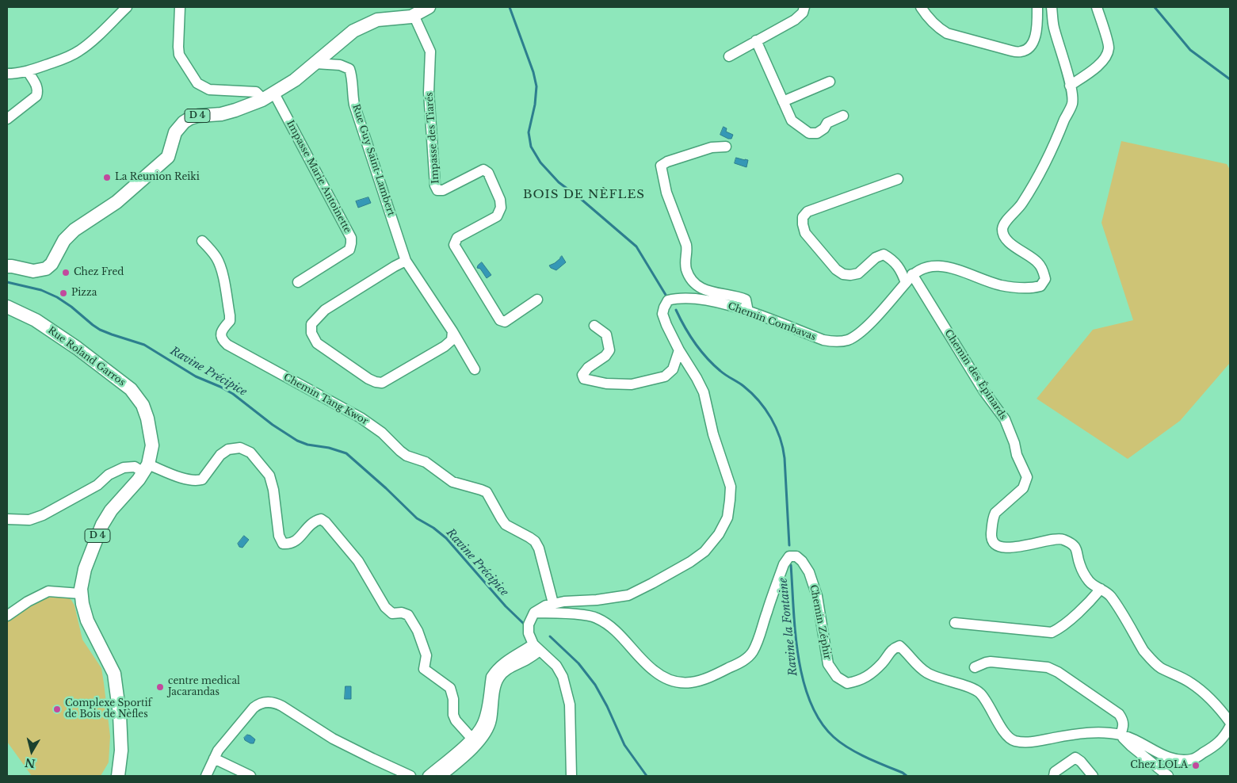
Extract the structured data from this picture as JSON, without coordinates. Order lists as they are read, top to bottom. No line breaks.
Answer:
{"streets":{"main road":["D 4","Rue Roland Garros"],"street":["Impasse des Tiarés","Rue Guy Saint-Lambert","Impasse Marie Antoinette","Chemin Combavas","Chemin des Épinards","Chemin Tang Kwor","Chemin Zéphir"]},"crossings":[["D 4","Impasse des Tiarés"],["D 4","Rue Guy Saint-Lambert"],["D 4","Impasse Marie Antoinette"],["Chemin Combavas","Chemin des Épinards"],["Chemin Combavas","Chemin Tang Kwor"],["Chemin Combavas","Chemin Zéphir"]],"districts":["BOIS DE NÈFLES"],"water":["Ravine Précipice","Ravine la Fontaine"],"places":["La Reunion Reiki","Chez Fred","Pizza","centre medical Jacarandas","Complexe Sportif de Bois de Nèfles","Chez LOLA"],"north":"bottom"}
